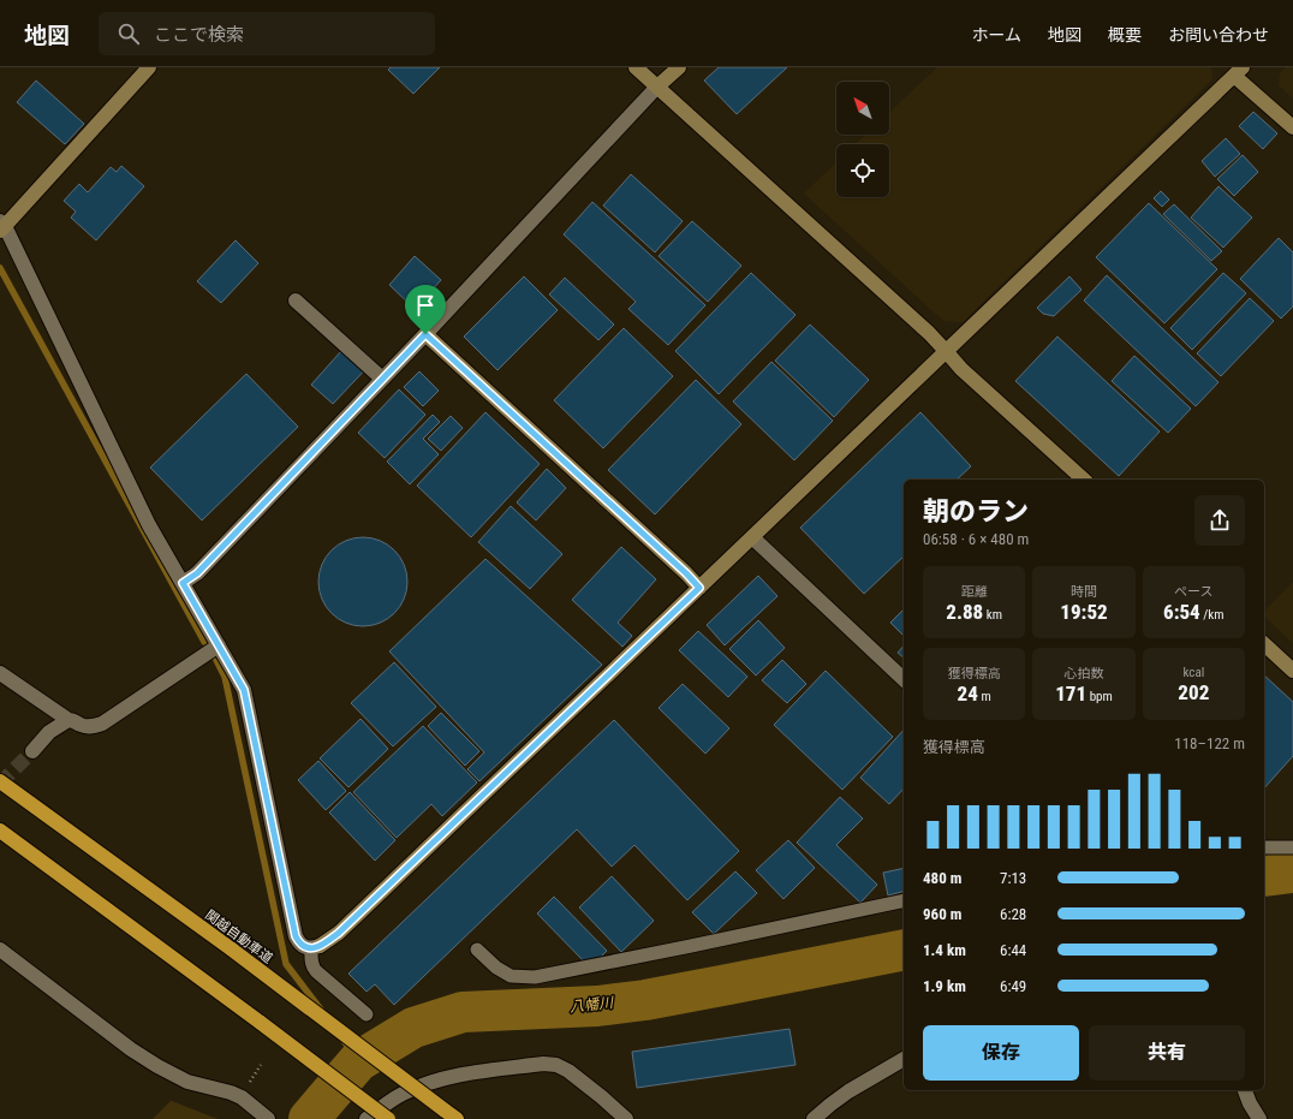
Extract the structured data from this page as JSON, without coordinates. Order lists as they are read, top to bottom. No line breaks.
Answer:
{"streets":{"highway":["関越自動車道"]},"water":["八幡川"],"north":"top left","page":{"header":"地図","search":"ここで検索","nav":["ホーム","地図","概要","お問い合わせ"],"heading":["朝のラン","06:58 · 6 × 480 m"],"stats":[["距離","2.88 km"],["時間","19:52"],["ペース","6:54 /km"],["獲得標高","24 m"],["心拍数","171 bpm"],["kcal","202"]],"chart":["獲得標高","118–122 m"],"list":[{"name":"480 m","note":"7:13"},{"name":"960 m","note":"6:28"},{"name":"1.4 km","note":"6:44"},{"name":"1.9 km","note":"6:49"}],"buttons":["保存","共有"]}}
